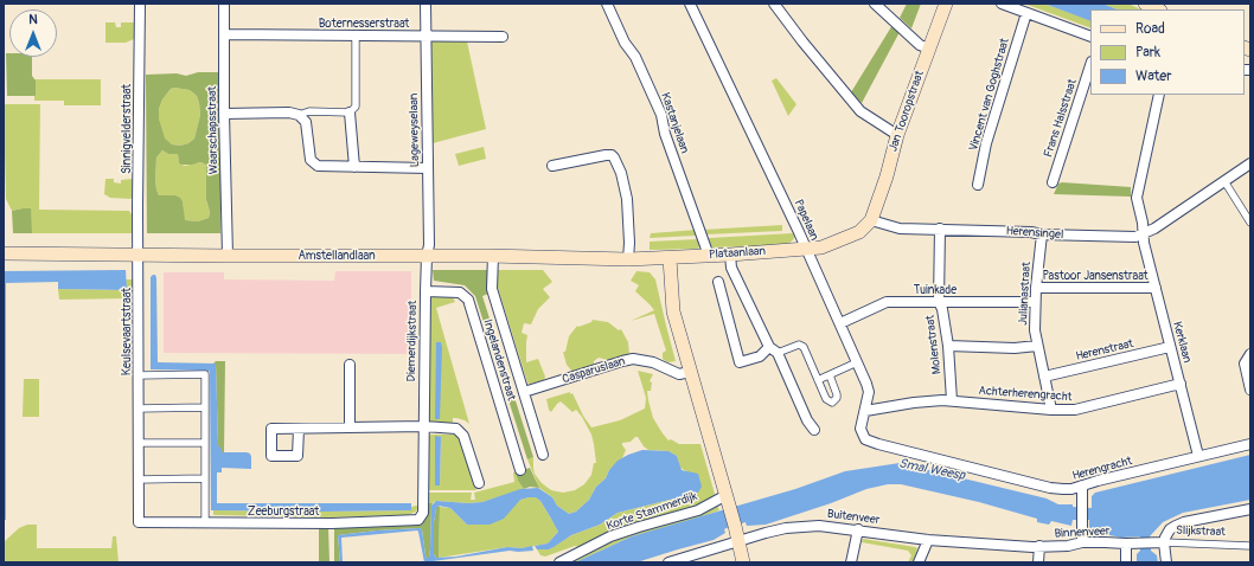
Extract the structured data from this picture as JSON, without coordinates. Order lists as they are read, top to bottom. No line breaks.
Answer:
{"streets":{"main road":["Jan Tooropstraat","Plataanlaan","Amstellandlaan"],"street":["Boternesserstraat","Vincent van Goghstraat","Frans Halsstraat","Kastanjelaan","Sinnigvelderstraat","Waarschapsstraat","Lageweyselaan","Papelaan","Herensingel","Pastoor Jansenstraat","Tuinkade","Julianastraat","Keulsevaartstraat","Diemerdijkstraat","Kerklaan","Molenstraat","Herenstraat","Ingelandenstraat","Casparuslaan","Achterherengracht","Herengracht","Zeeburgstraat","Korte Stammerdijk","Buitenveer","Slijkstraat","Binnenveer"]},"crossings":[["Boternesserstraat","Waarschapsstraat"],["Boternesserstraat","Lageweyselaan"],["Jan Tooropstraat","Herensingel"],["Kastanjelaan","Plataanlaan"],["Sinnigvelderstraat","Amstellandlaan"],["Sinnigvelderstraat","Keulsevaartstraat"],["Waarschapsstraat","Amstellandlaan"],["Lageweyselaan","Amstellandlaan"],["Lageweyselaan","Diemerdijkstraat"],["Papelaan","Plataanlaan"],["Papelaan","Tuinkade"],["Papelaan","Achterherengracht"],["Papelaan","Herengracht"],["Herensingel","Julianastraat"],["Herensingel","Kerklaan"],["Herensingel","Molenstraat"],["Plataanlaan","Amstellandlaan"],["Amstellandlaan","Keulsevaartstraat"],["Amstellandlaan","Diemerdijkstraat"],["Pastoor Jansenstraat","Julianastraat"],["Pastoor Jansenstraat","Kerklaan"],["Tuinkade","Julianastraat"],["Tuinkade","Molenstraat"],["Julianastraat","Herenstraat"],["Julianastraat","Achterherengracht"],["Keulsevaartstraat","Zeeburgstraat"],["Diemerdijkstraat","Ingelandenstraat"],["Diemerdijkstraat","Zeeburgstraat"],["Kerklaan","Herenstraat"],["Kerklaan","Achterherengracht"],["Kerklaan","Herengracht"],["Molenstraat","Achterherengracht"],["Buitenveer","Binnenveer"],["Slijkstraat","Binnenveer"]],"water":["Smal Weesp"],"legend":["Road","Park","Water"],"north":"top"}
